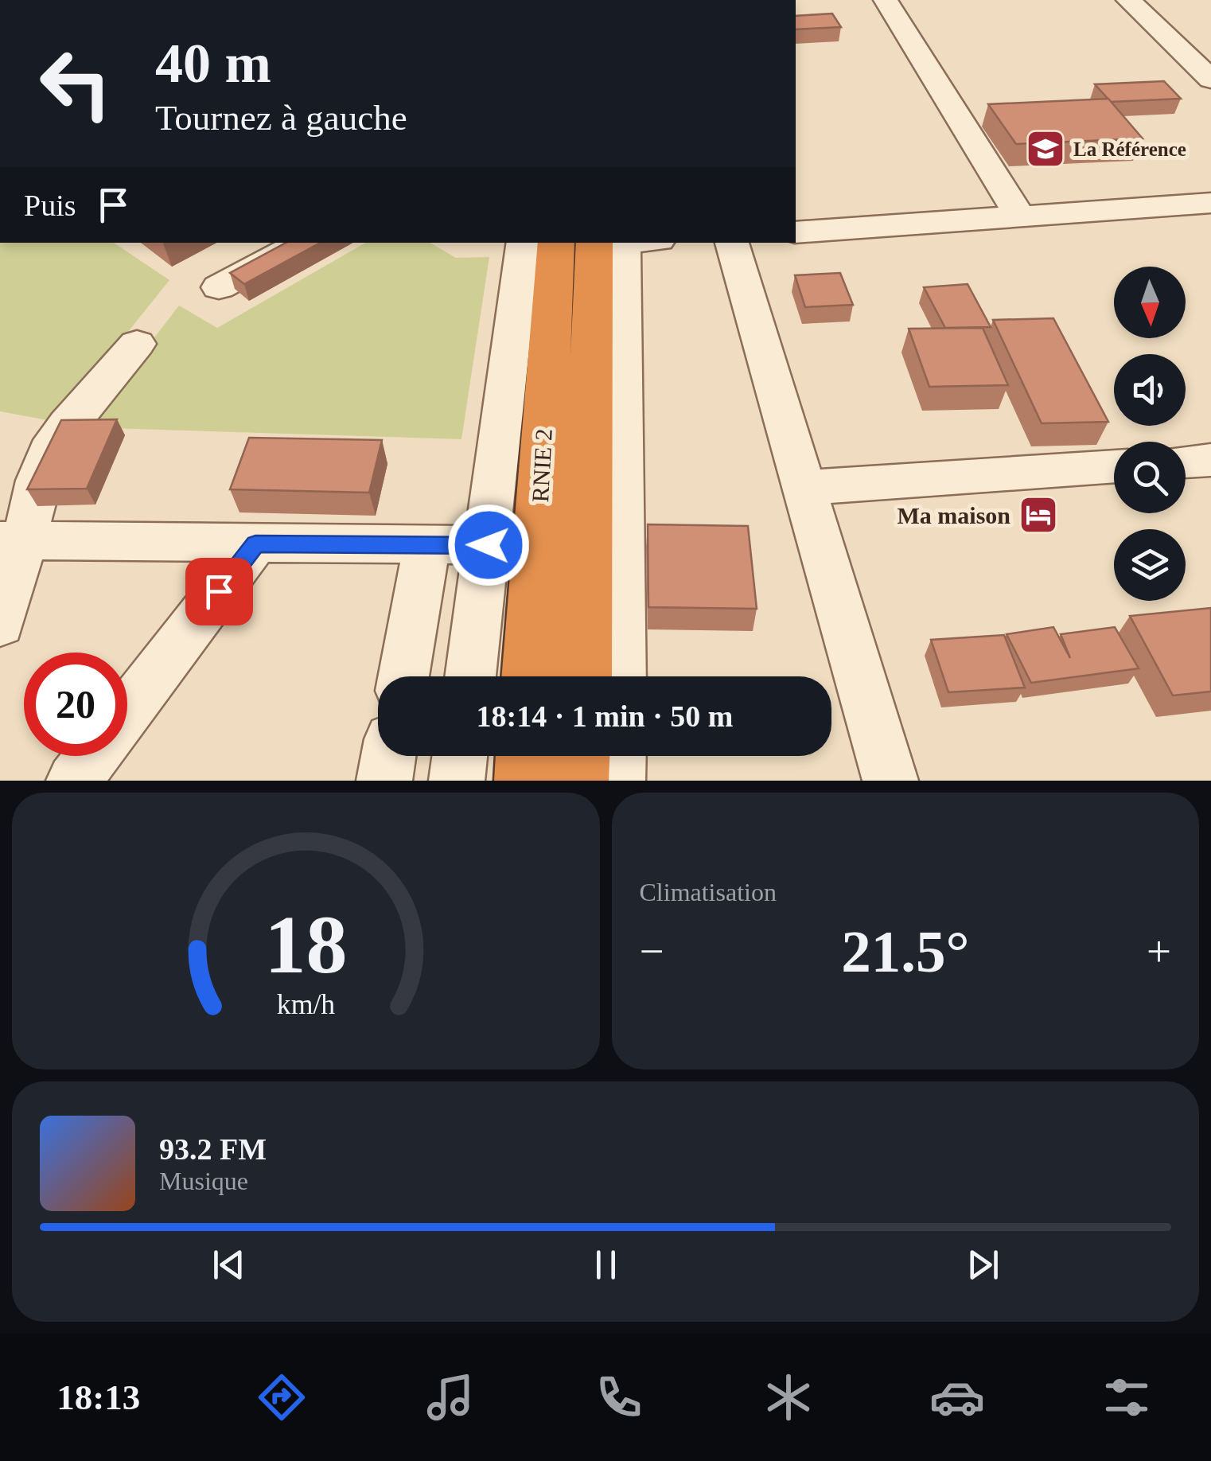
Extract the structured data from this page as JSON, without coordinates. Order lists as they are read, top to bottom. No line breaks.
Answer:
{"streets":{"highway":["RNIE 2"]},"places":{"school or university":["La Référence"],"hotel":["Ma maison"]},"north":"bottom","page":{"turn":["40 m","Tournez à gauche"],"then":"Puis","limit":"20","trip":"18:14 · 1 min · 50 m","tile":"Climatisation","heat":["−","21.5°","+"],"song":["93.2 FM","Musique"],"tabs":"18:13","gauge":["18","km/h"]}}
